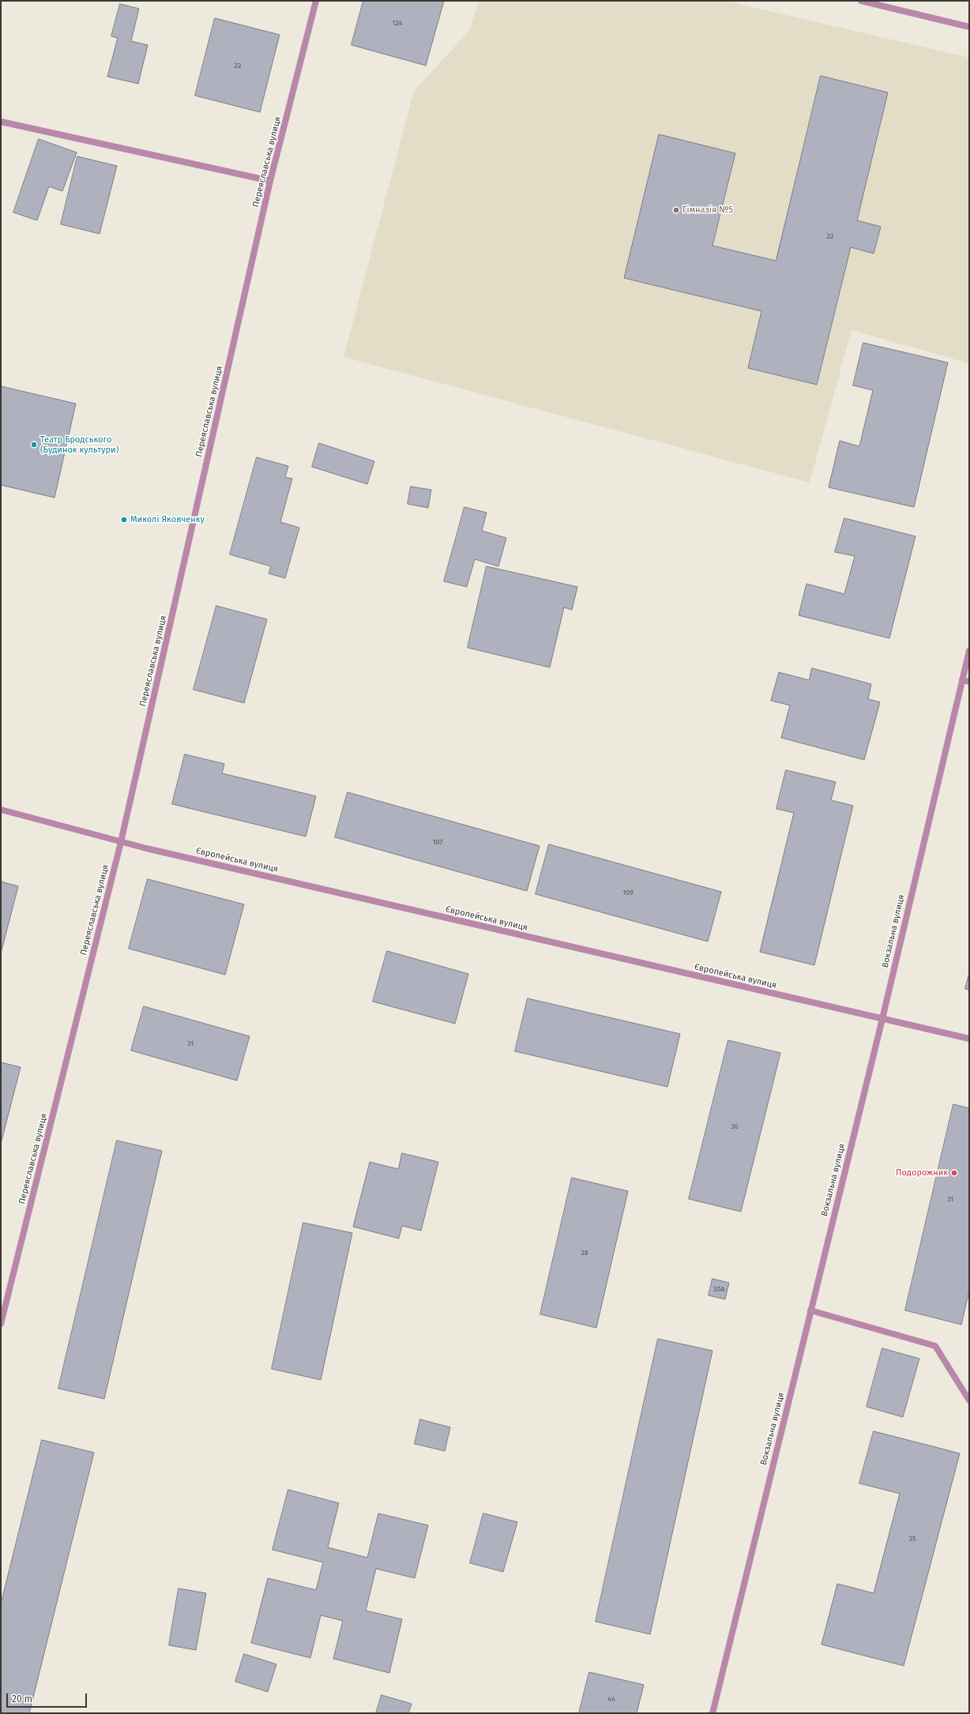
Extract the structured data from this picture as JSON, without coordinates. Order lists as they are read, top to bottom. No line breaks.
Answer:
{"streets":{"street":["Переяславська вулиця","Європейська вулиця","Вокзальна вулиця"]},"crossings":[["Переяславська вулиця","Європейська вулиця"],["Європейська вулиця","Вокзальна вулиця"]],"places":["Гімназія №5","Театр Бродського (Будинок культури)","Миколі Яковченку","Подорожник"],"house_numbers":["124","22","22","107","109","31","36","31","38","30А","35","44"],"scale_bar":"20 m"}
